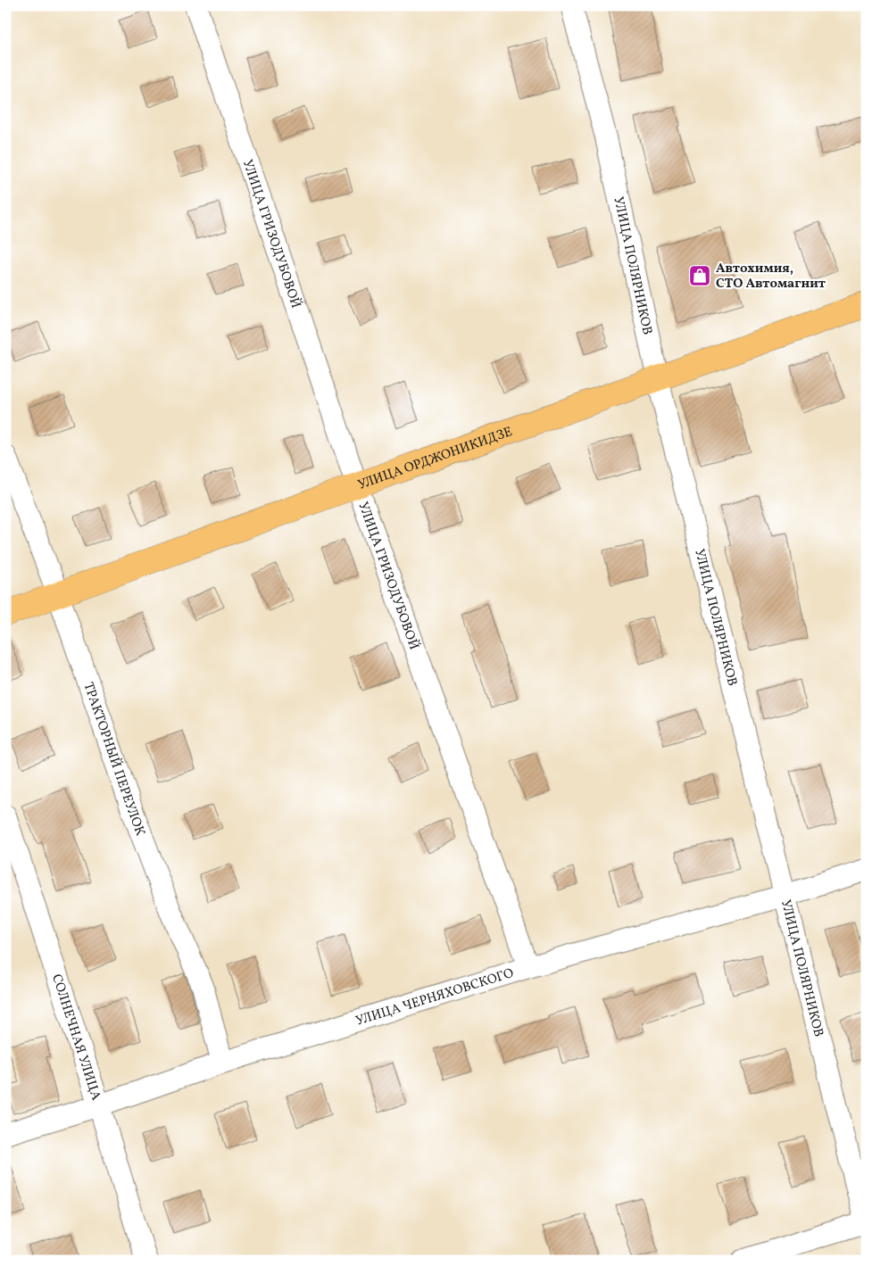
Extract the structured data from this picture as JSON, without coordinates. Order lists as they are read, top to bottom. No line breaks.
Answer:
{"streets":{"main road":["УЛИЦА ОРДЖОНИКИДЗЕ"],"street":["УЛИЦА ГРИЗОДУБОВОЙ","УЛИЦА ПОЛЯРНИКОВ","ТРАКТОРНЫЙ ПЕРЕУЛОК","УЛИЦА ЧЕРНЯХОВСКОГО","СОЛНЕЧНАЯ УЛИЦА"]},"crossings":[["УЛИЦА ГРИЗОДУБОВОЙ","УЛИЦА ОРДЖОНИКИДЗЕ"],["УЛИЦА ГРИЗОДУБОВОЙ","УЛИЦА ЧЕРНЯХОВСКОГО"],["УЛИЦА ПОЛЯРНИКОВ","УЛИЦА ОРДЖОНИКИДЗЕ"],["УЛИЦА ПОЛЯРНИКОВ","УЛИЦА ЧЕРНЯХОВСКОГО"],["УЛИЦА ОРДЖОНИКИДЗЕ","ТРАКТОРНЫЙ ПЕРЕУЛОК"],["ТРАКТОРНЫЙ ПЕРЕУЛОК","УЛИЦА ЧЕРНЯХОВСКОГО"],["УЛИЦА ЧЕРНЯХОВСКОГО","СОЛНЕЧНАЯ УЛИЦА"]],"places":{"shop":["Автохимия, СТО Автомагнит"]}}
